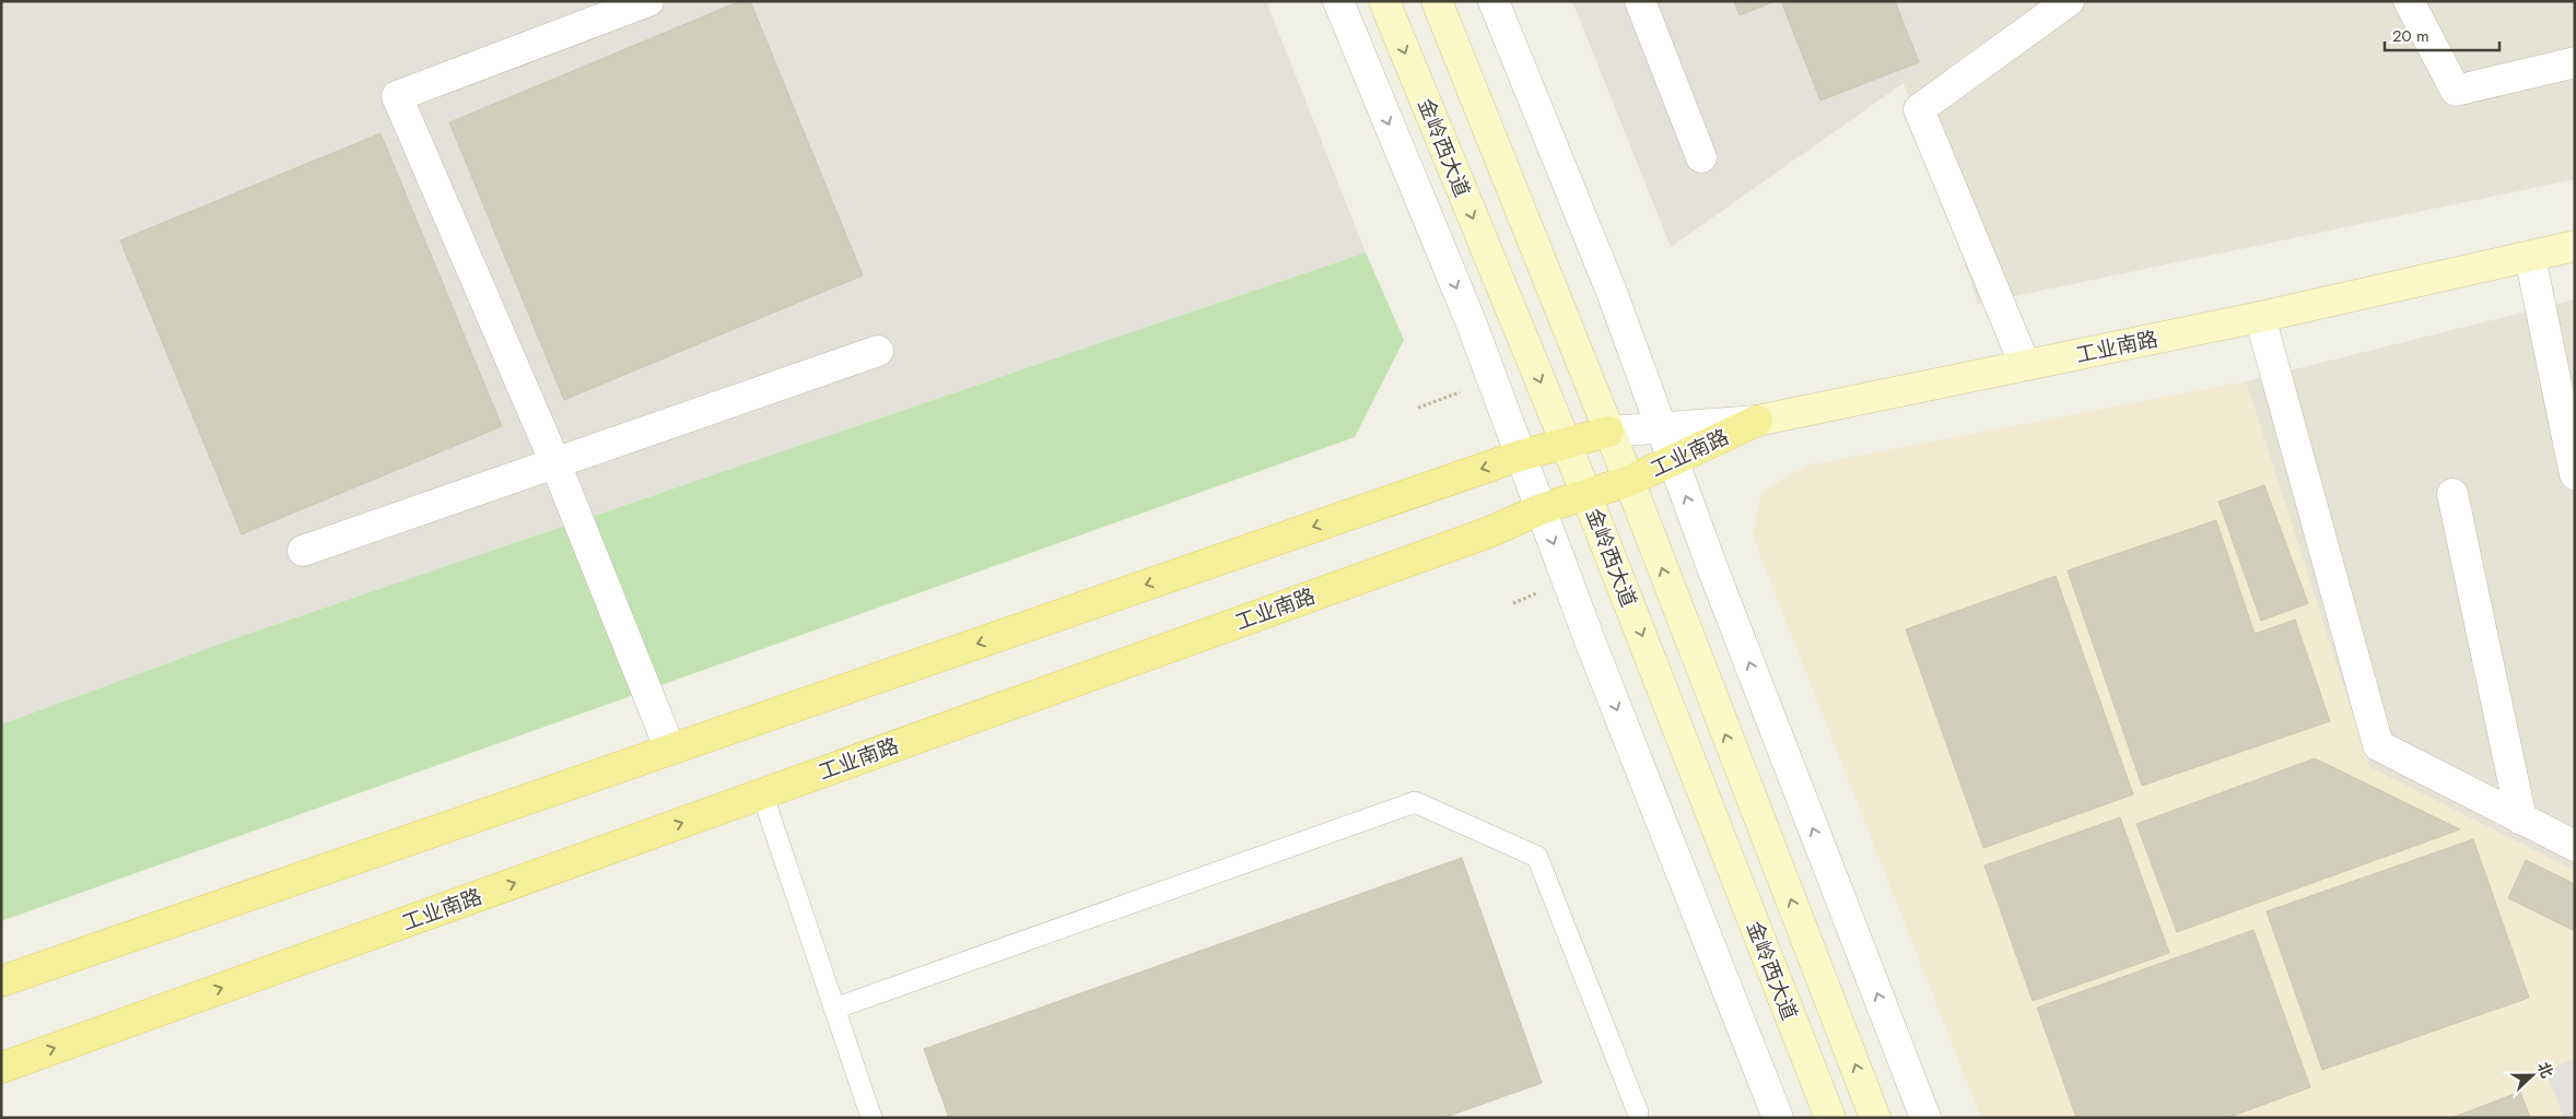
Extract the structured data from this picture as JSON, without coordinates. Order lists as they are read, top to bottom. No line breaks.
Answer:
{"streets":{"main road":["金岭西大道","工业南路"]},"crossings":[["金岭西大道","工业南路"]],"scale_bar":"20 m","north":"right"}
